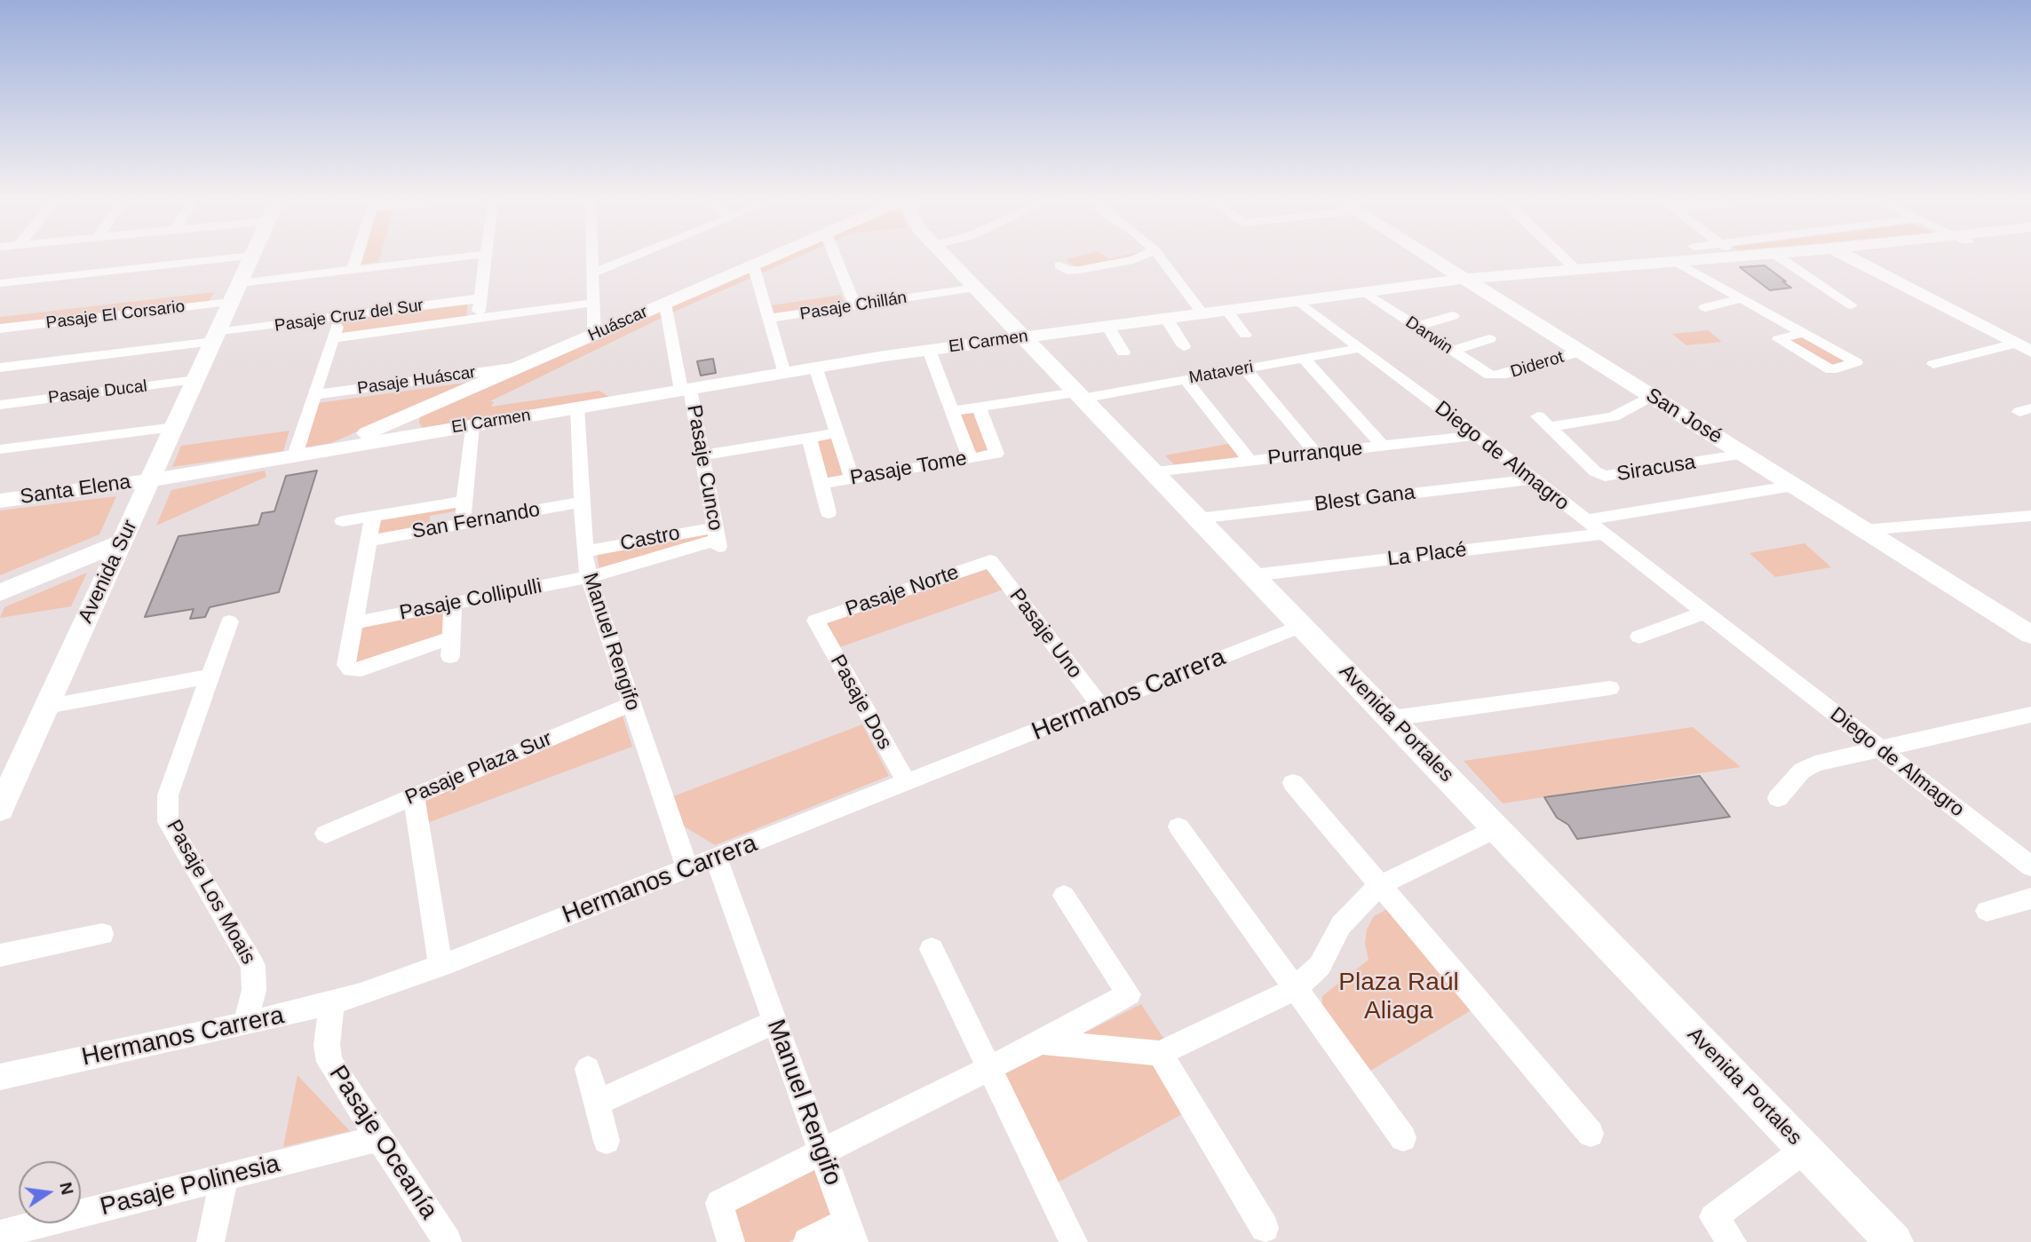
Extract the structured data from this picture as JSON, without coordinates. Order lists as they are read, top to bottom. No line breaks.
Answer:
{"streets":{"main road":["Huáscar","El Carmen","San José","Santa Elena","Avenida Sur","Avenida Portales"],"street":["Pasaje Chillán","Pasaje El Corsario","Pasaje Cruz del Sur","Darwin","Diderot","Mataveri","Pasaje Huáscar","Pasaje Ducal","Purranque","Diego de Almagro","Pasaje Cunco","Pasaje Tome","Siracusa","Blest Gana","San Fernando","Castro","La Placé","Pasaje Norte","Pasaje Collipulli","Pasaje Uno","Manuel Rengifo","Hermanos Carrera","Pasaje Dos","Pasaje Plaza Sur","Pasaje Los Moais","Pasaje Oceanía","Pasaje Polinesia"]},"crossings":[["Pasaje Chillán","Avenida Portales"],["Pasaje El Corsario","Avenida Sur"],["Pasaje Cruz del Sur","Avenida Sur"],["Huáscar","El Carmen"],["Huáscar","Pasaje Huáscar"],["Huáscar","Pasaje Cunco"],["Darwin","El Carmen"],["Darwin","Diderot"],["El Carmen","San José"],["El Carmen","Diego de Almagro"],["El Carmen","Pasaje Cunco"],["El Carmen","Santa Elena"],["El Carmen","Avenida Sur"],["El Carmen","Manuel Rengifo"],["El Carmen","Avenida Portales"],["Diderot","San José"],["Mataveri","Diego de Almagro"],["Mataveri","Pasaje Tome"],["Mataveri","Avenida Portales"],["Pasaje Ducal","Avenida Sur"],["San José","Siracusa"],["Purranque","Diego de Almagro"],["Purranque","Avenida Portales"],["Diego de Almagro","Blest Gana"],["Diego de Almagro","La Placé"],["Pasaje Cunco","Castro"],["Pasaje Cunco","Pasaje Collipulli"],["Santa Elena","Avenida Sur"],["Blest Gana","Avenida Portales"],["San Fernando","Manuel Rengifo"],["Castro","Pasaje Collipulli"],["Castro","Manuel Rengifo"],["La Placé","Avenida Portales"],["Pasaje Norte","Pasaje Uno"],["Pasaje Norte","Pasaje Dos"],["Pasaje Collipulli","Manuel Rengifo"],["Pasaje Uno","Hermanos Carrera"],["Manuel Rengifo","Hermanos Carrera"],["Manuel Rengifo","Pasaje Plaza Sur"],["Hermanos Carrera","Pasaje Dos"],["Hermanos Carrera","Avenida Portales"],["Hermanos Carrera","Pasaje Los Moais"],["Hermanos Carrera","Pasaje Oceanía"],["Pasaje Oceanía","Pasaje Polinesia"]],"parks":["Plaza Raúl Aliaga"],"north":"right"}
